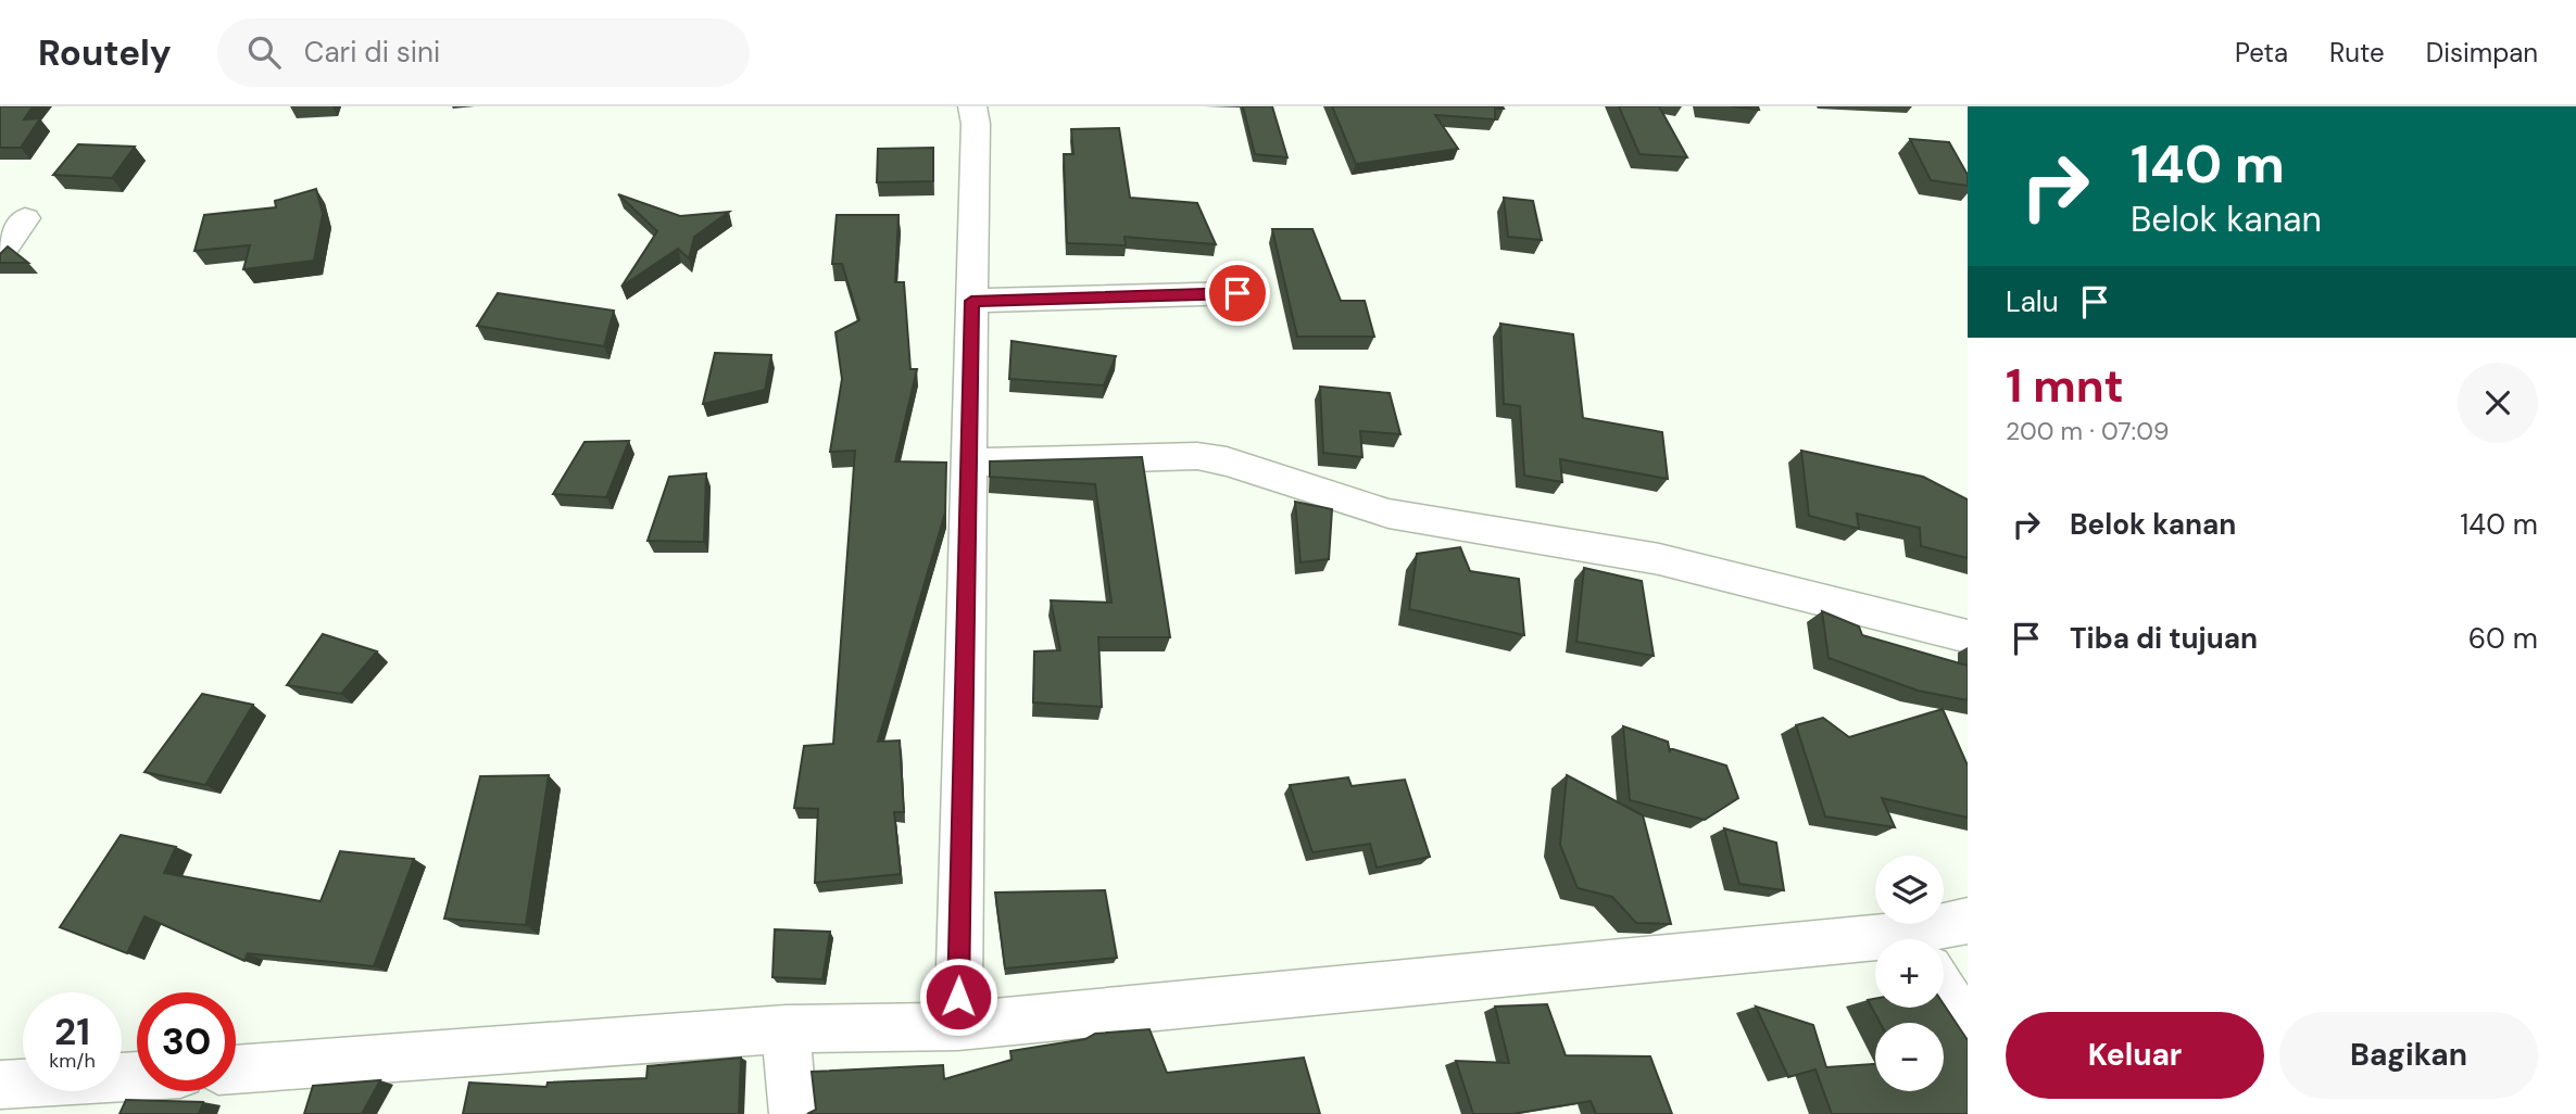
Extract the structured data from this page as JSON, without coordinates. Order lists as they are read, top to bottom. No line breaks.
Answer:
{"page":{"header":"Routely","search":"Cari di sini","nav":["Peta","Rute","Disimpan"],"turn":["140 m","Belok kanan"],"then":"Lalu","heading":["1 mnt","200 m · 07:09"],"list":[{"name":"Belok kanan","value":"140 m"},{"name":"Tiba di tujuan","value":"60 m"}],"map_buttons":["+","−"],"speed":"21 km/h","limit":"30","buttons":["Keluar","Bagikan"]}}
